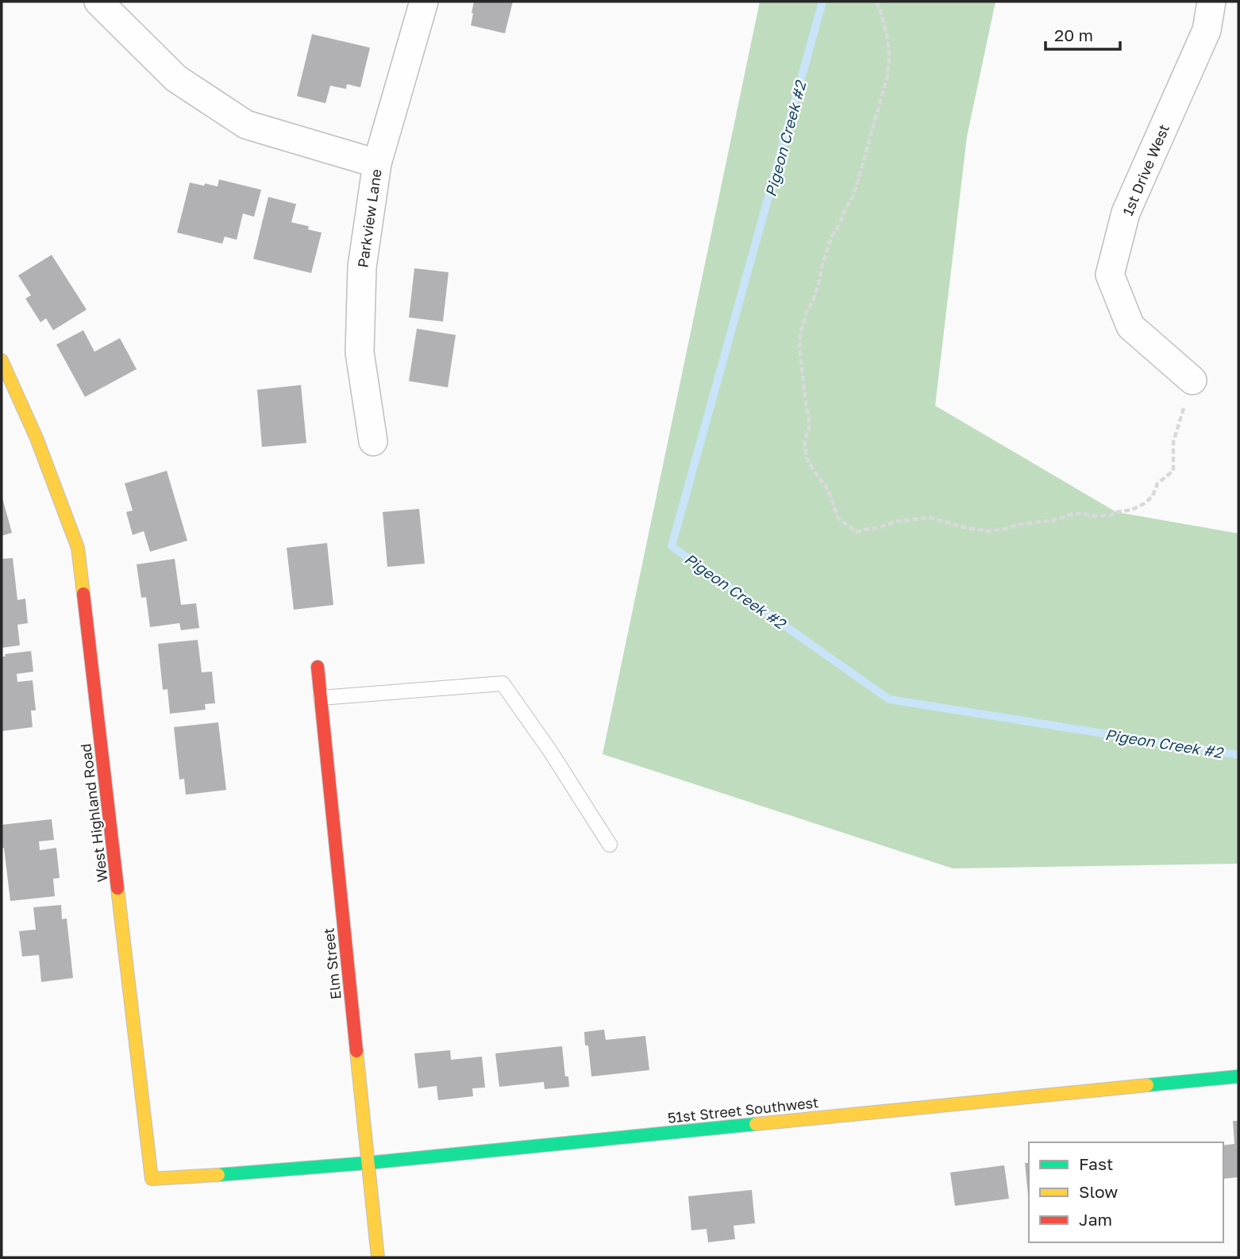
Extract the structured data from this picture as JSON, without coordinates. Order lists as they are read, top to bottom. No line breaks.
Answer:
{"streets":{"street":["1st Drive West","Parkview Lane","West Highland Road","Elm Street","51st Street Southwest"]},"crossings":[["West Highland Road","51st Street Southwest"],["Elm Street","51st Street Southwest"]],"water":["Pigeon Creek #2"],"legend":["Fast","Slow","Jam"],"scale_bar":"20 m"}
